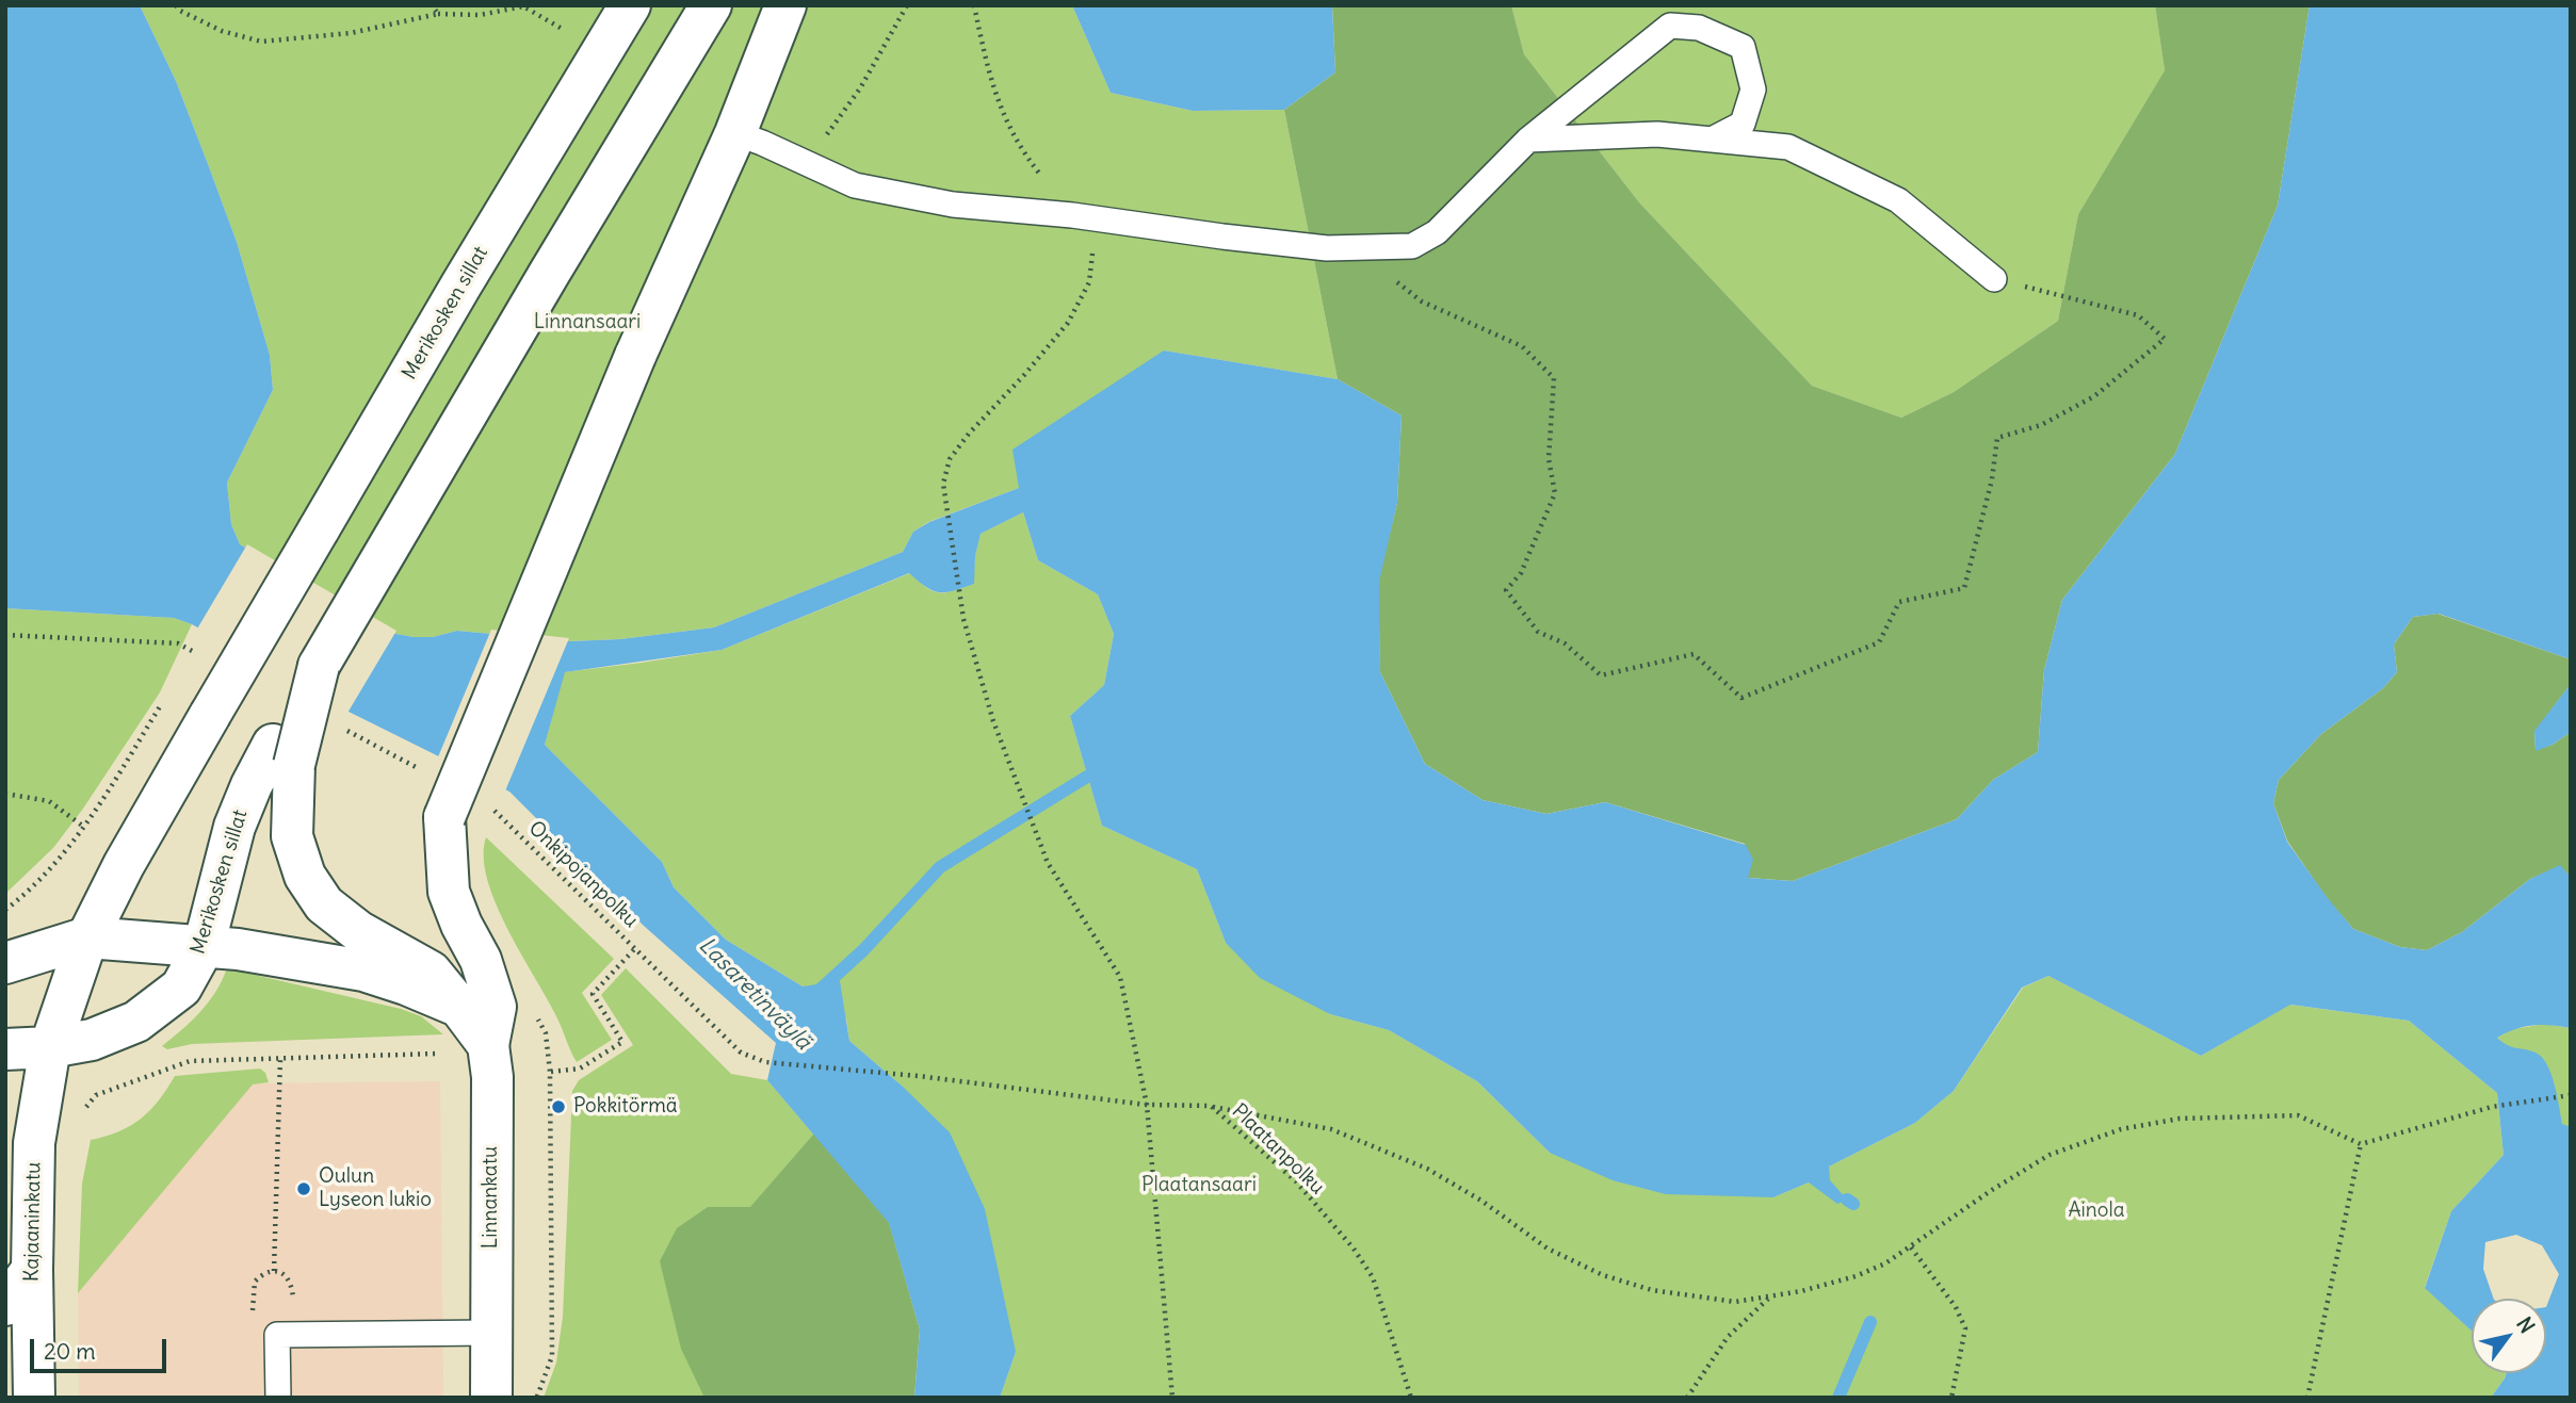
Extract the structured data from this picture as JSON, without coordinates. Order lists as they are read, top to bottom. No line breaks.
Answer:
{"streets":{"main road":["Merikosken sillat","Linnankatu","Kajaaninkatu"],"path":["Onkipojanpolku","Plaatanpolku"]},"crossings":[["Merikosken sillat","Kajaaninkatu"],["Onkipojanpolku","Plaatanpolku"]],"water":["Lasaretinväylä"],"parks":["Linnansaari","Plaatansaari","Ainola"],"places":["Pokkitörmä","Oulun Lyseon lukio"],"scale_bar":"20 m","north":"top right"}
